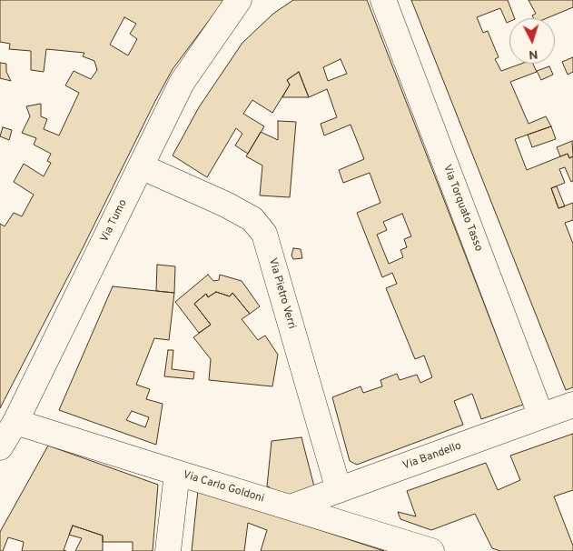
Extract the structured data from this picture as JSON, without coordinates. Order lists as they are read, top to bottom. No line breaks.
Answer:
{"streets":{"street":["Via Torquato Tasso","Via Tumo","Via Pietro Verri","Via Bandello","Via Carlo Goldoni"]},"crossings":[["Via Torquato Tasso","Via Bandello"],["Via Tumo","Via Pietro Verri"],["Via Tumo","Via Carlo Goldoni"],["Via Pietro Verri","Via Bandello"],["Via Bandello","Via Carlo Goldoni"]],"north":"bottom"}
